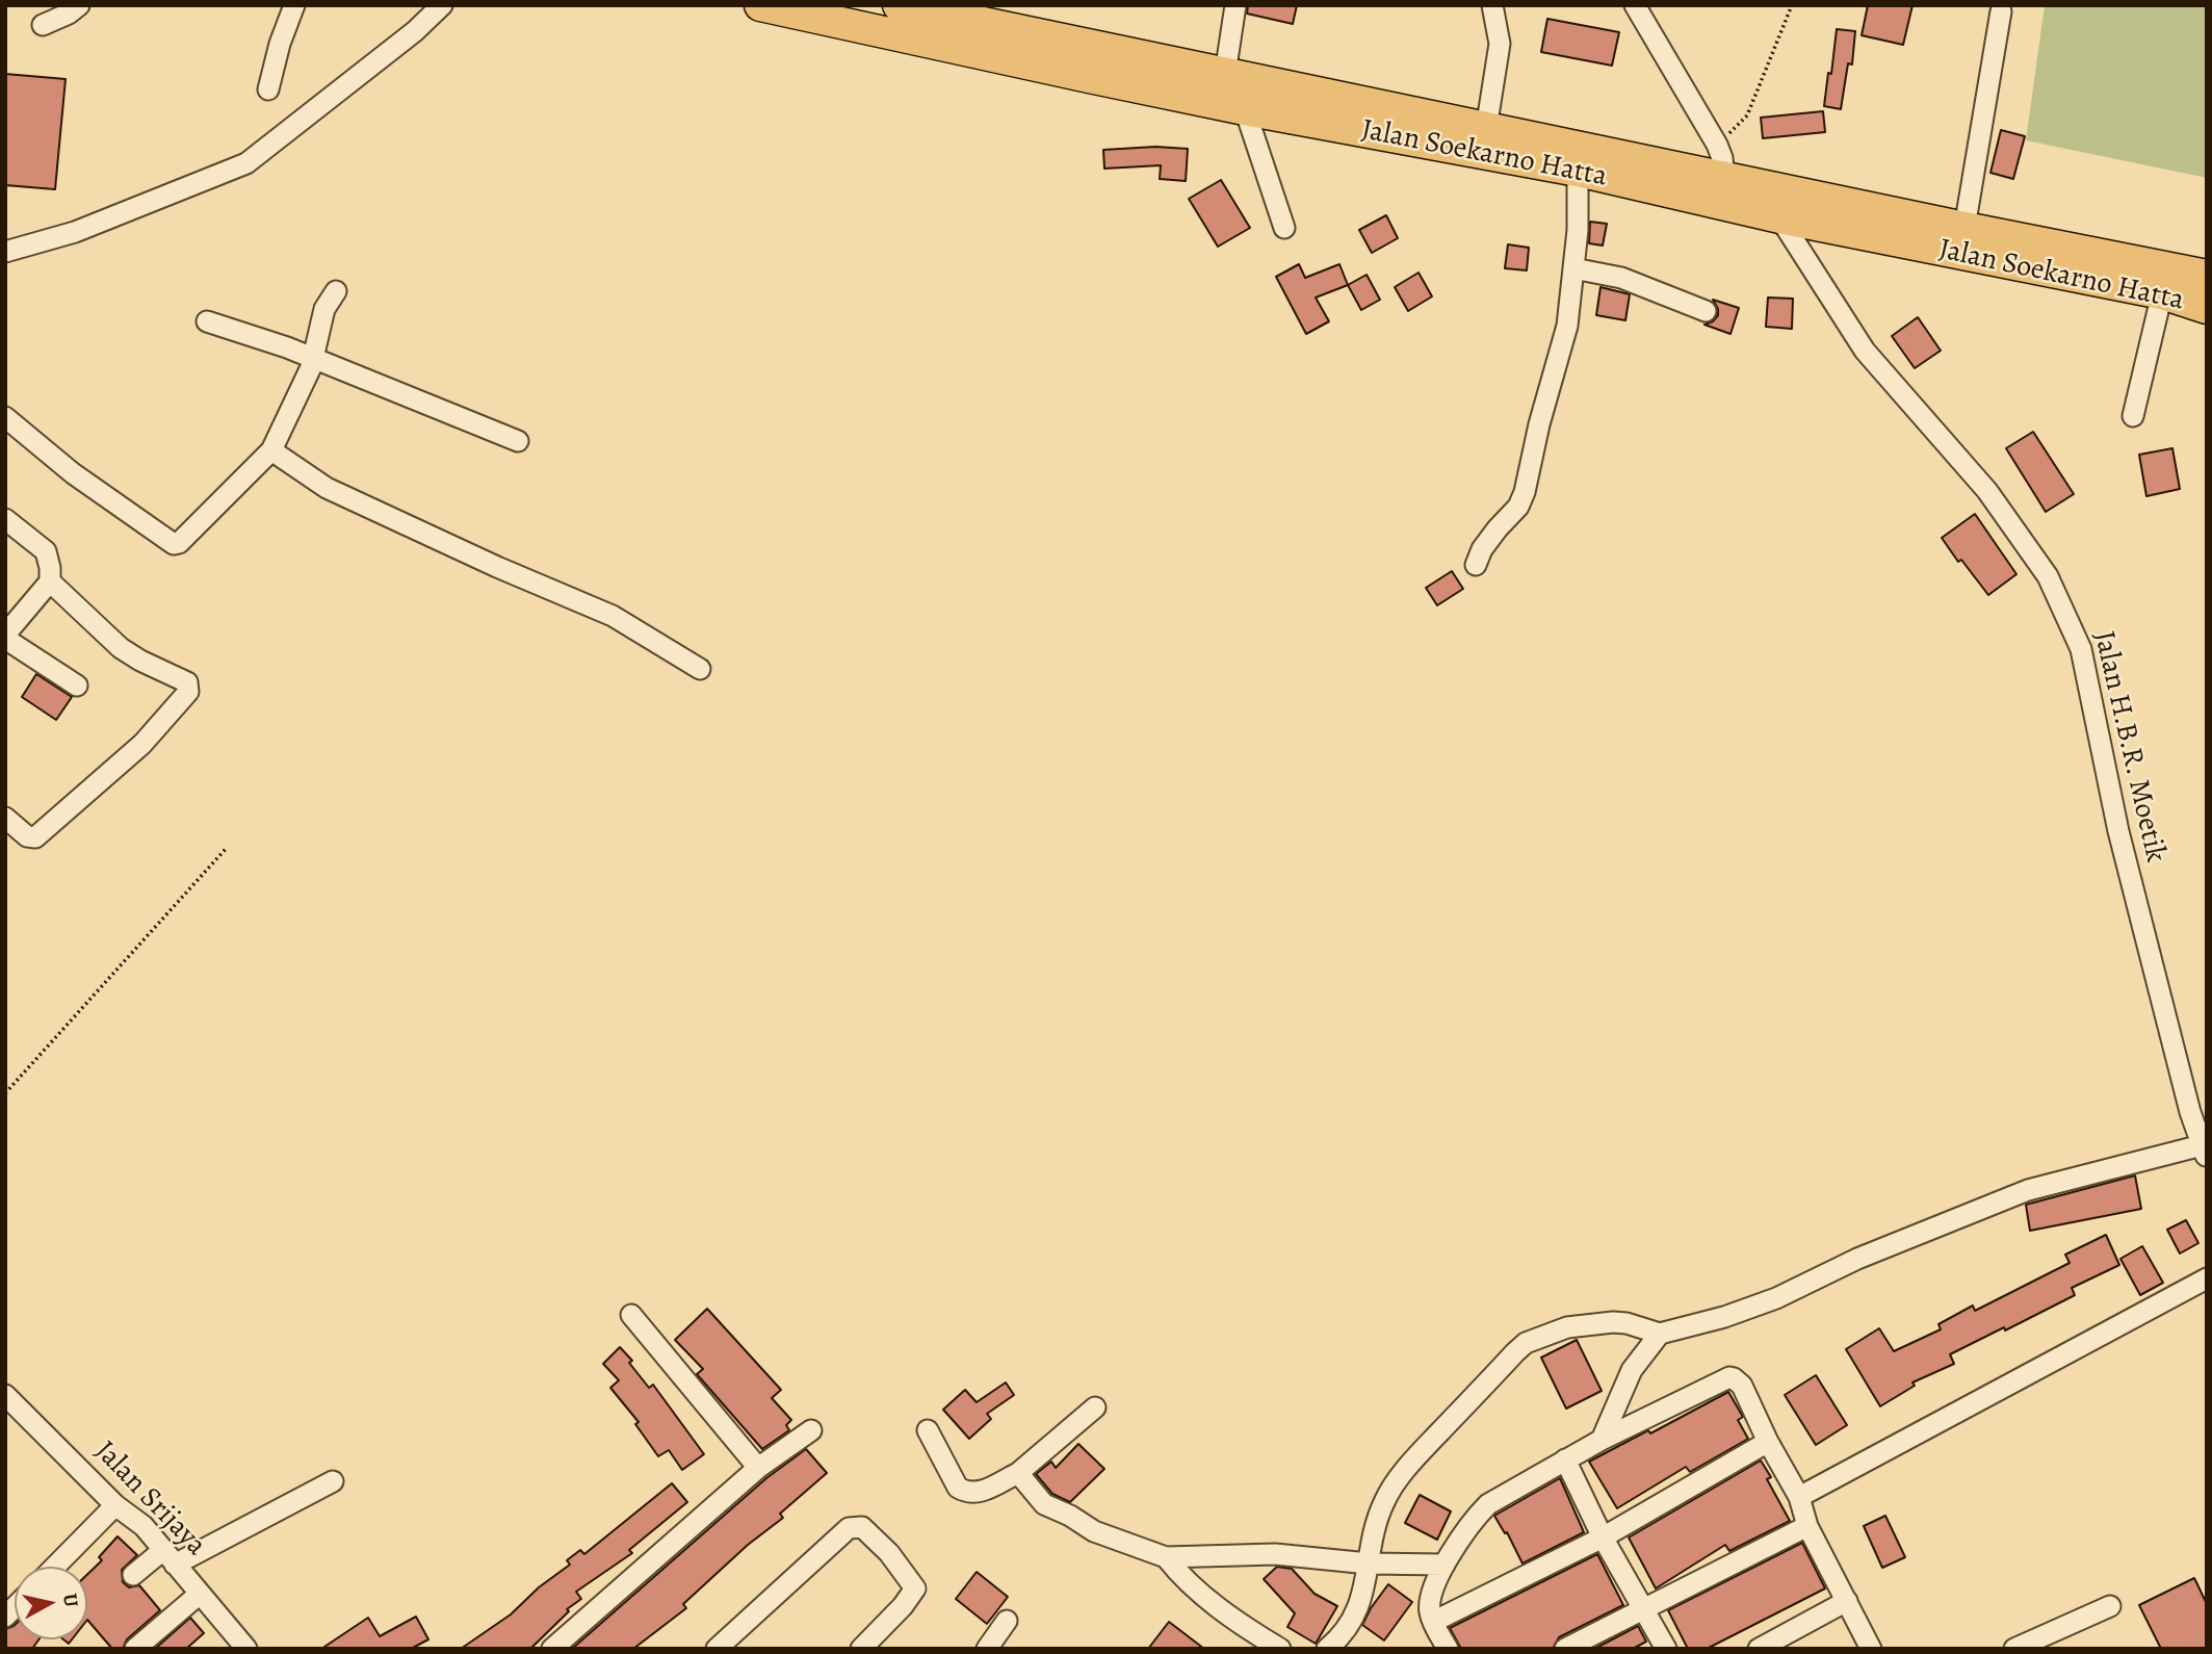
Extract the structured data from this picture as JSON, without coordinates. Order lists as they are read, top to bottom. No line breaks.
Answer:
{"streets":{"highway":["Jalan Soekarno Hatta"],"street":["Jalan H.B.R. Moetik","Jalan Srijaya"]},"crossings":[["Jalan Soekarno Hatta","Jalan H.B.R. Moetik"]],"north":"right"}
